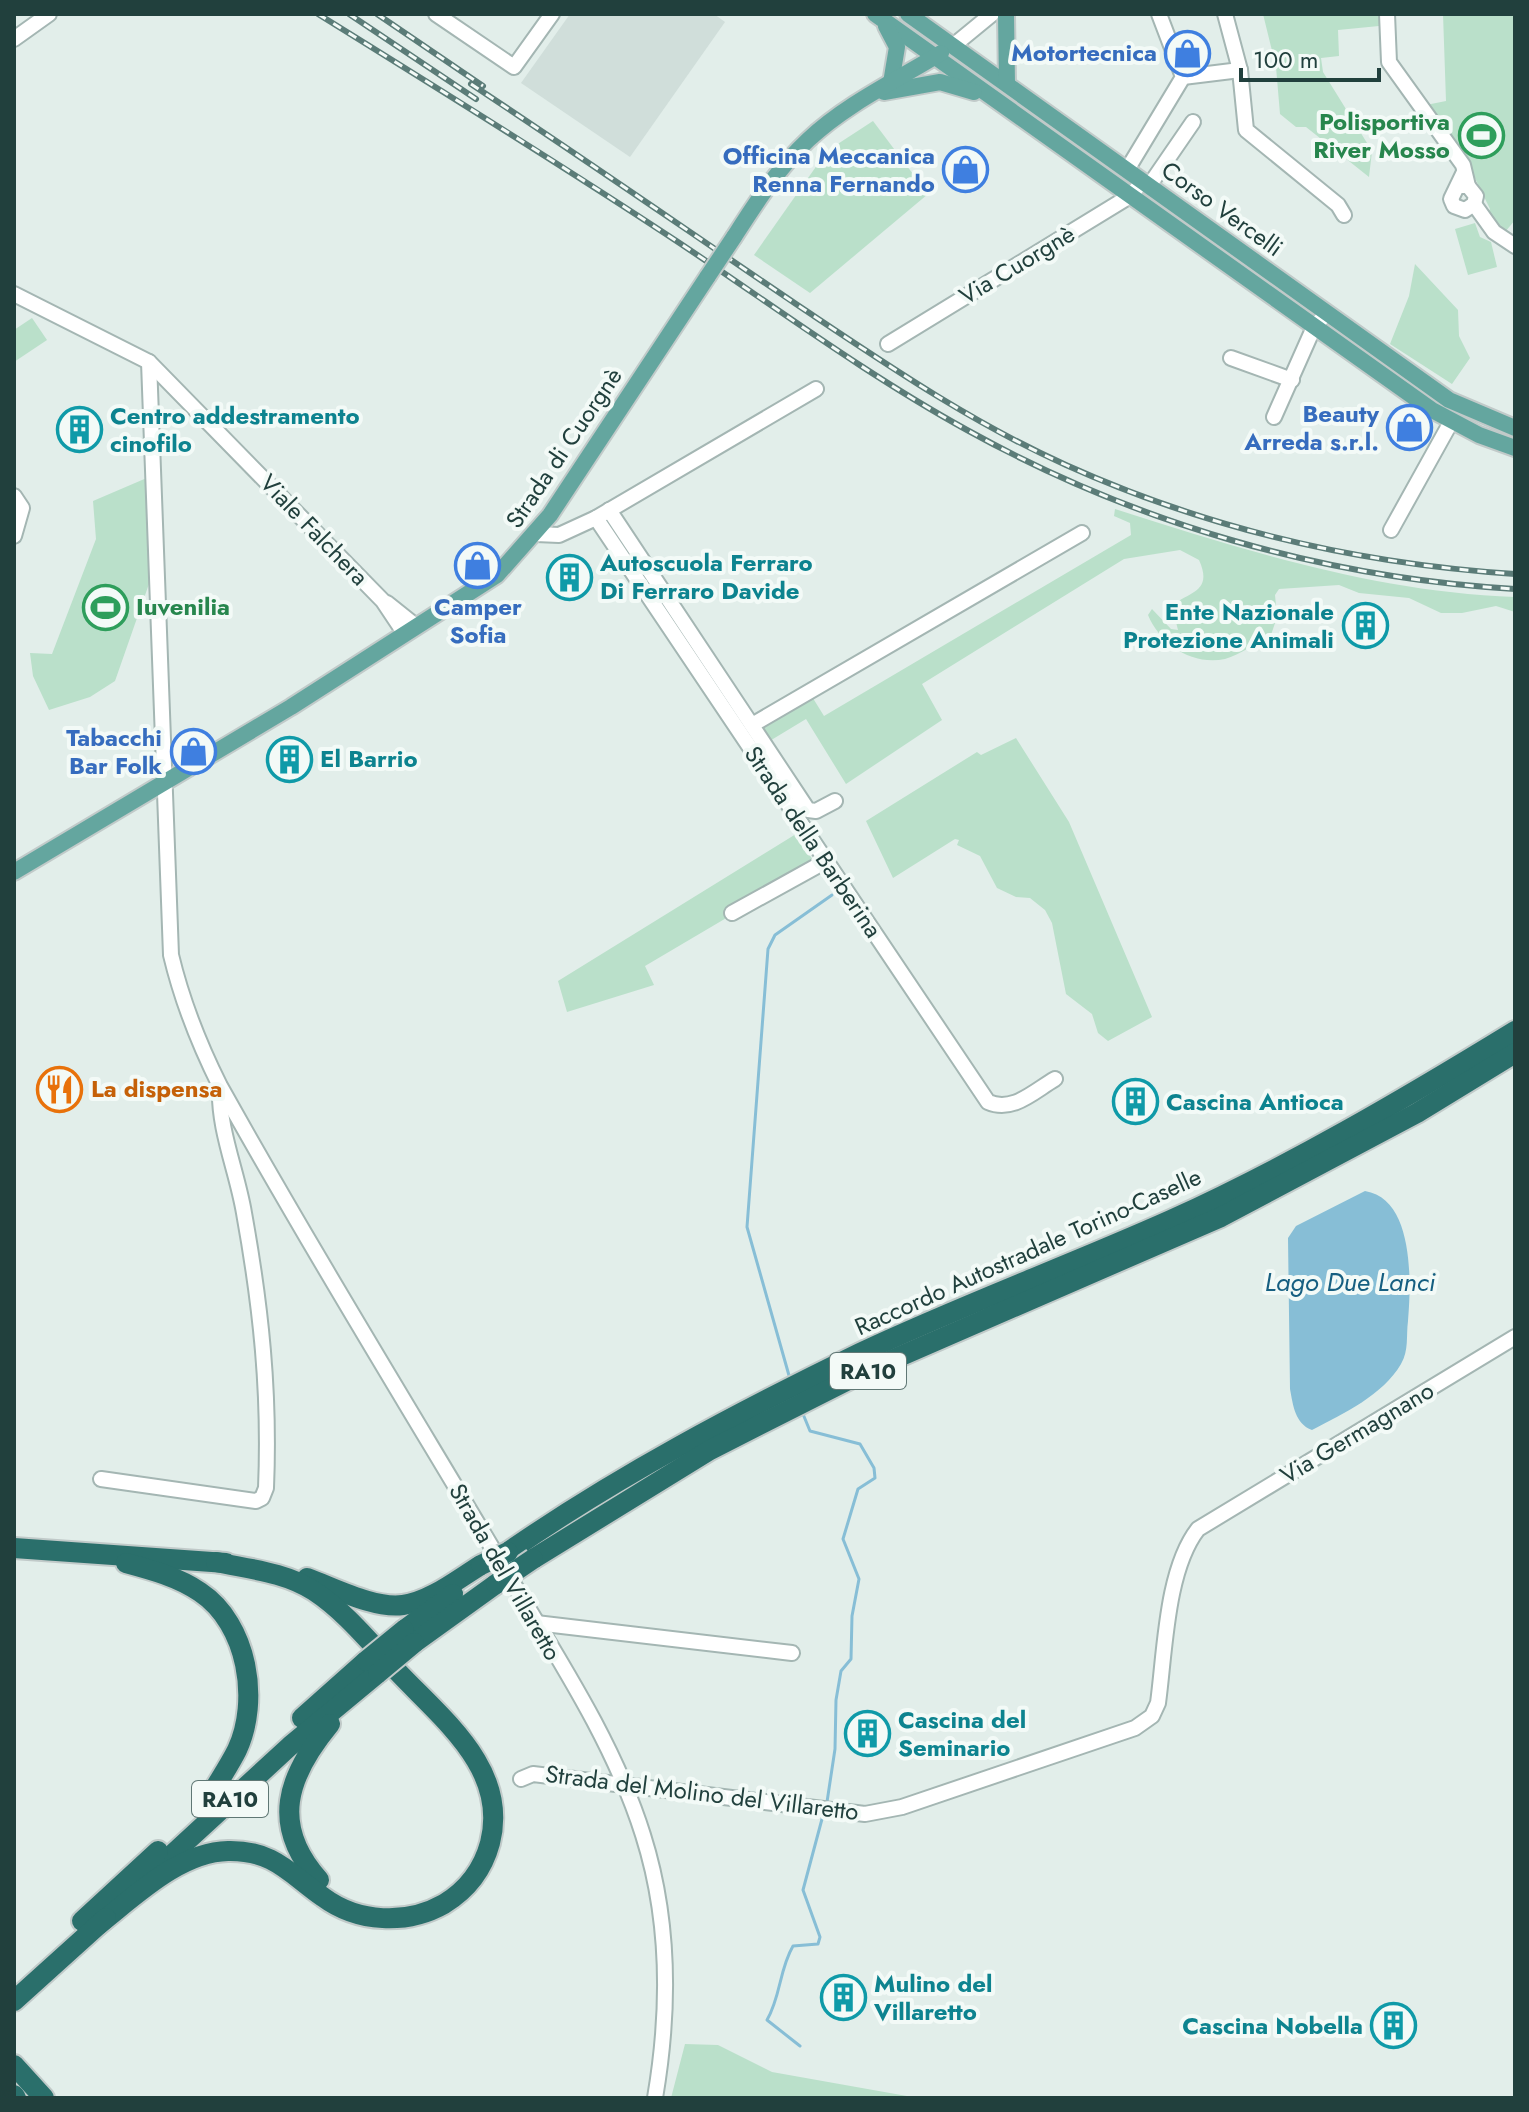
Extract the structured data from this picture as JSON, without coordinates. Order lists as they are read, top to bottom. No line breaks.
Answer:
{"streets":{"highway":["Raccordo Autostradale Torino-Caselle","RA10"],"main road":["Corso Vercelli","Strada di Cuorgnè"],"street":["Via Cuorgnè","Viale Falchera","Strada della Barberina","Via Germagnano","Strada del Villaretto","Strada del Molino del Villaretto"]},"crossings":[["Corso Vercelli","Via Cuorgnè"],["Corso Vercelli","Strada di Cuorgnè"],["Strada di Cuorgnè","Viale Falchera"],["Strada di Cuorgnè","Strada del Villaretto"],["Viale Falchera","Strada del Villaretto"],["Via Germagnano","Strada del Molino del Villaretto"],["Strada del Villaretto","Strada del Molino del Villaretto"]],"water":["Lago Due Lanci"],"places":{"shop":["Motortecnica","Officina Meccanica Renna Fernando","Beauty Arreda s.r.l.","Camper Sofia","Tabacchi Bar Folk"],"sports":["Polisportiva River Mosso","Iuvenilia"],"building":["Centro addestramento cinofilo","Autoscuola Ferraro Di Ferraro Davide","Ente Nazionale Protezione Animali","El Barrio","Cascina Antioca","Cascina del Seminario","Mulino del Villaretto","Cascina Nobella"],"restaurant":["La dispensa"]},"scale_bar":"100 m"}
